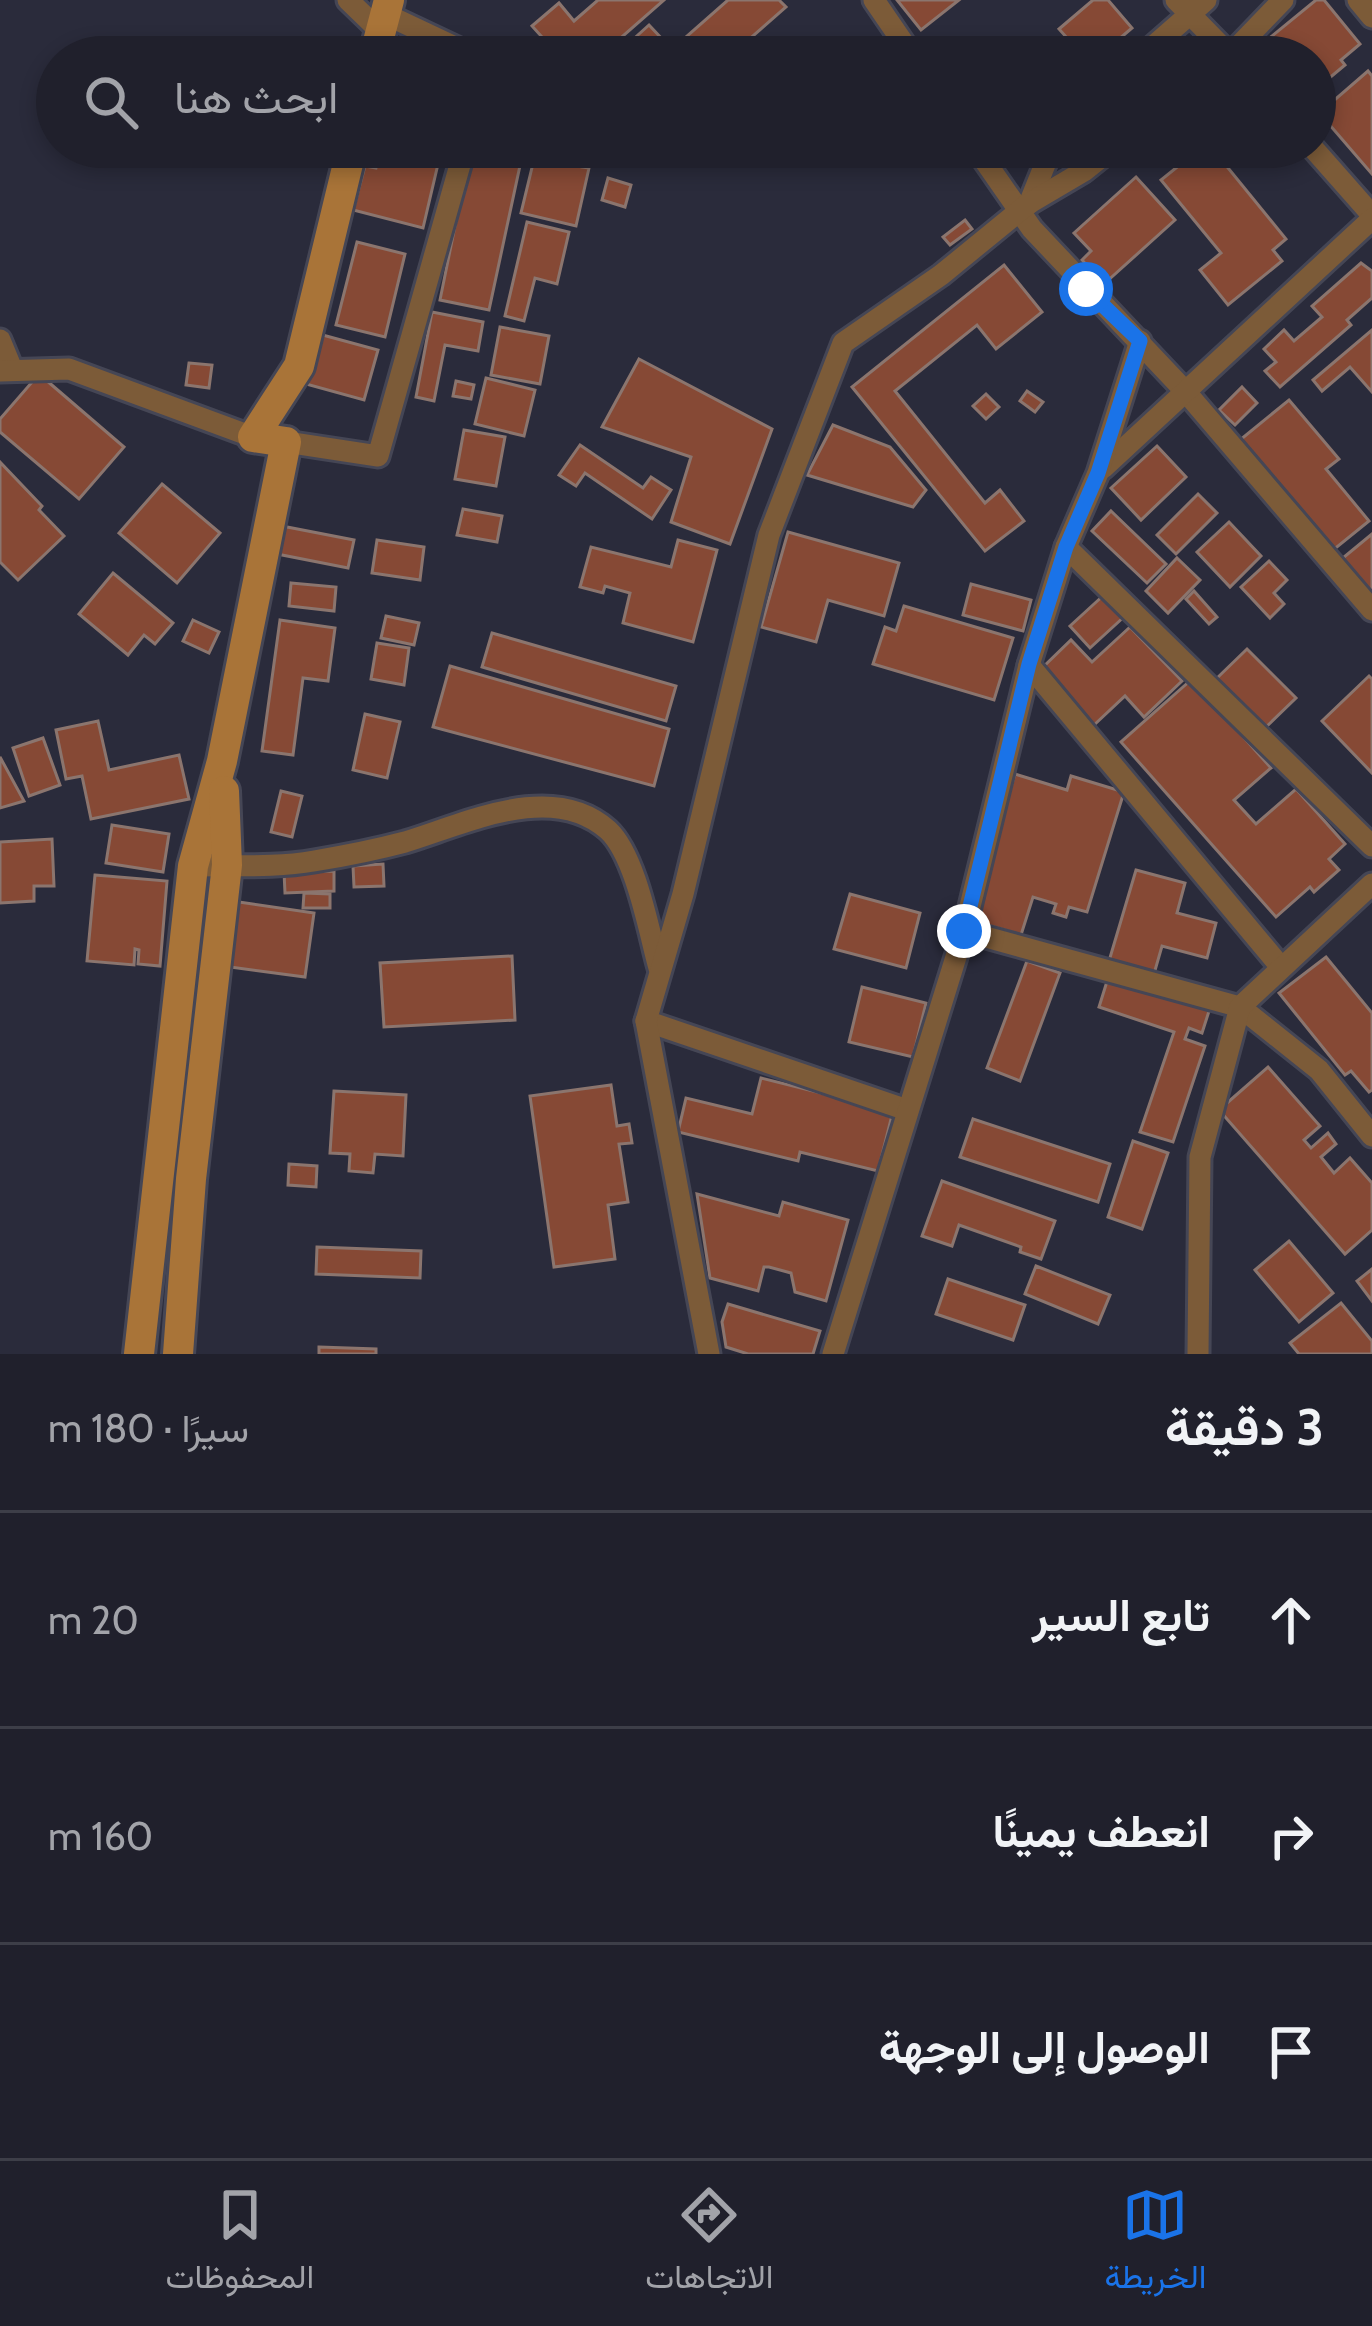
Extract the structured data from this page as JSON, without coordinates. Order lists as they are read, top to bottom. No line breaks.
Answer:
{"page":{"search":"ابحث هنا","heading":["3 دقيقة","سيرًا · 180 m"],"list":[["تابع السير","20 m"],["انعطف يمينًا","160 m"],"الوصول إلى الوجهة"],"nav":["الخريطة","الاتجاهات","المحفوظات"]}}
